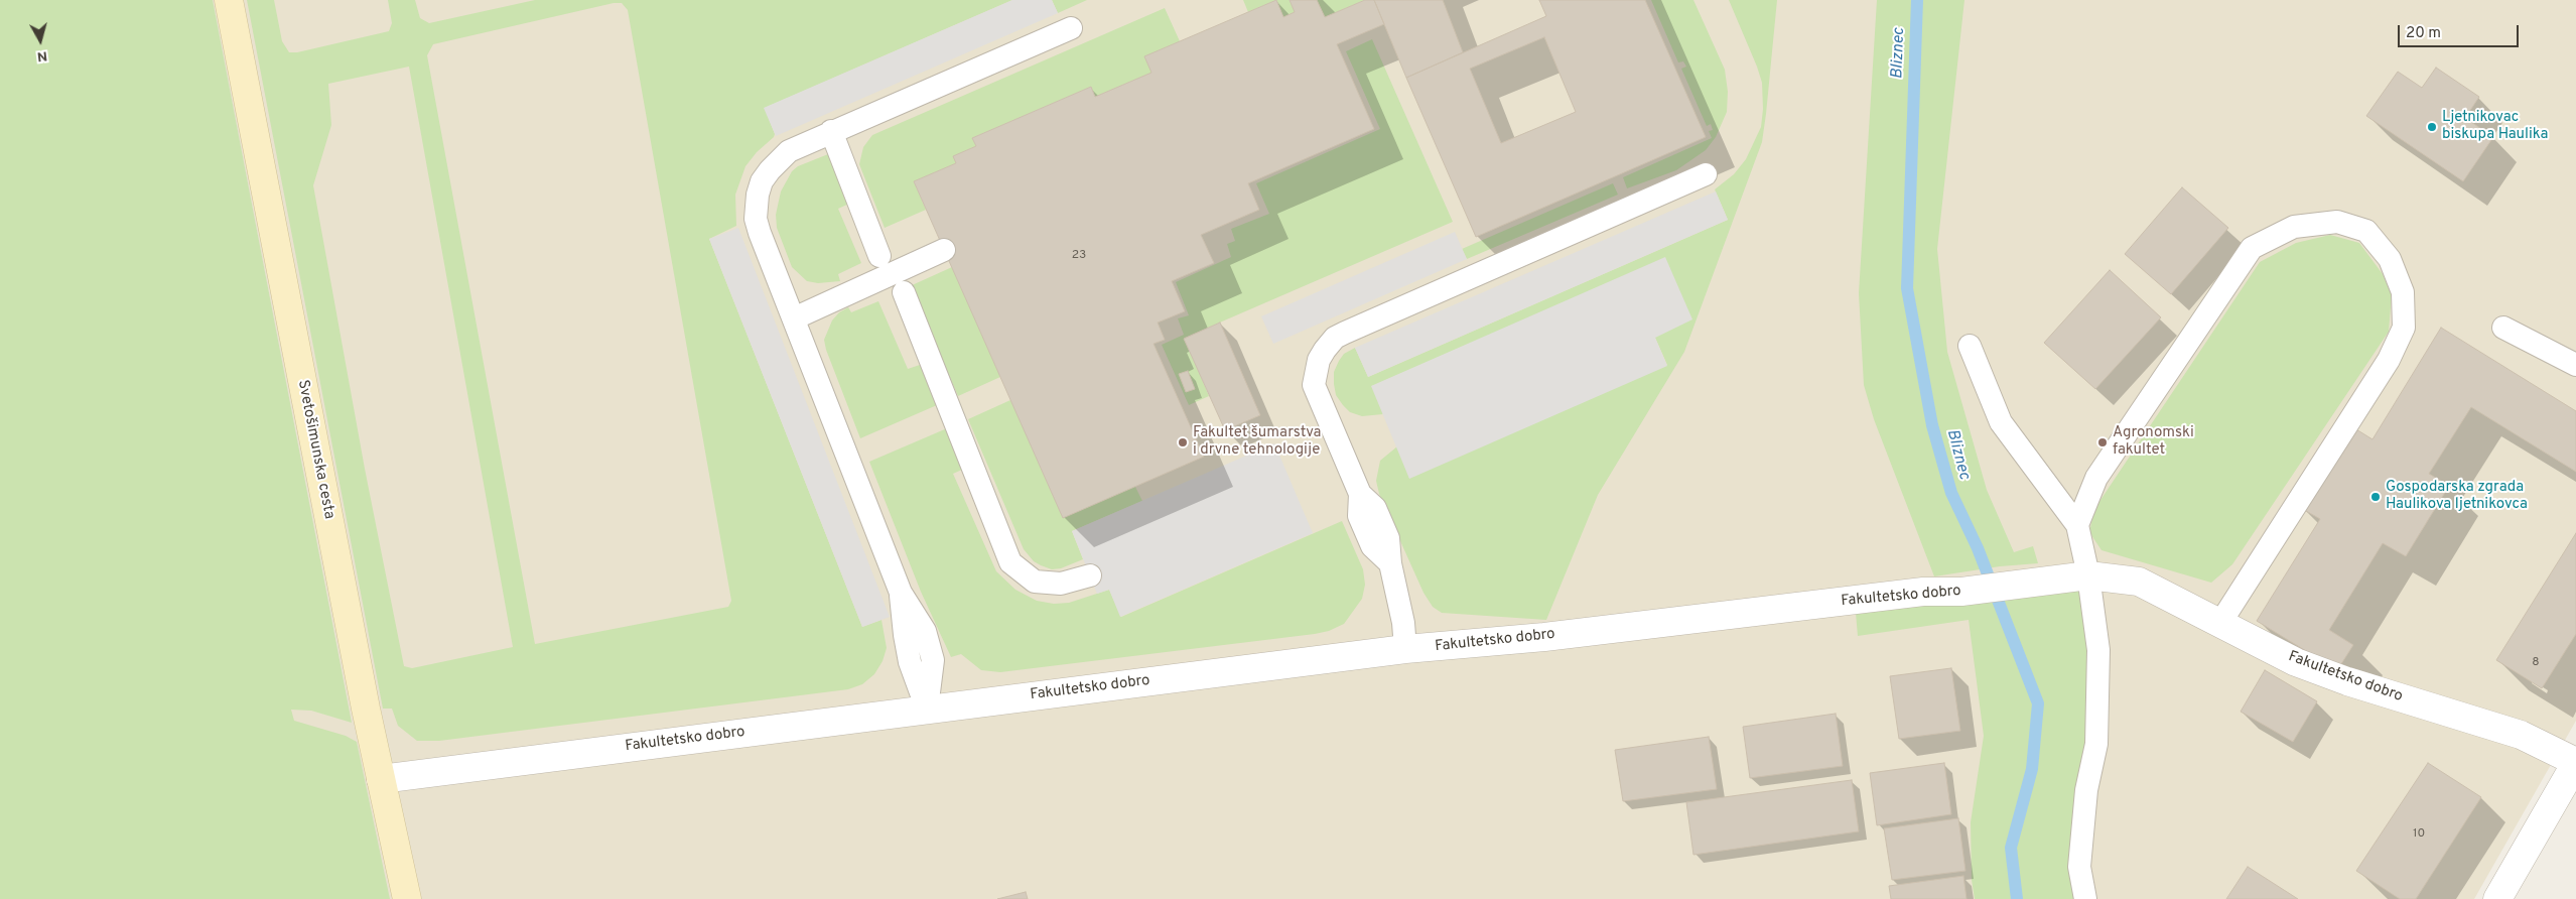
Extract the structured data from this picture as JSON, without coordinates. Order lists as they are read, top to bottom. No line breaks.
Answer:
{"streets":{"street":["Svetošimunska cesta","Fakultetsko dobro"]},"crossings":[["Svetošimunska cesta","Fakultetsko dobro"]],"water":["Bliznec"],"places":["Ljetnikovac biskupa Haulika","Fakultet šumarstva i drvne tehnologije","Agronomski fakultet","Gospodarska zgrada Haulikova ljetnikovca"],"house_numbers":["23","8","10"],"scale_bar":"20 m","north":"bottom"}
